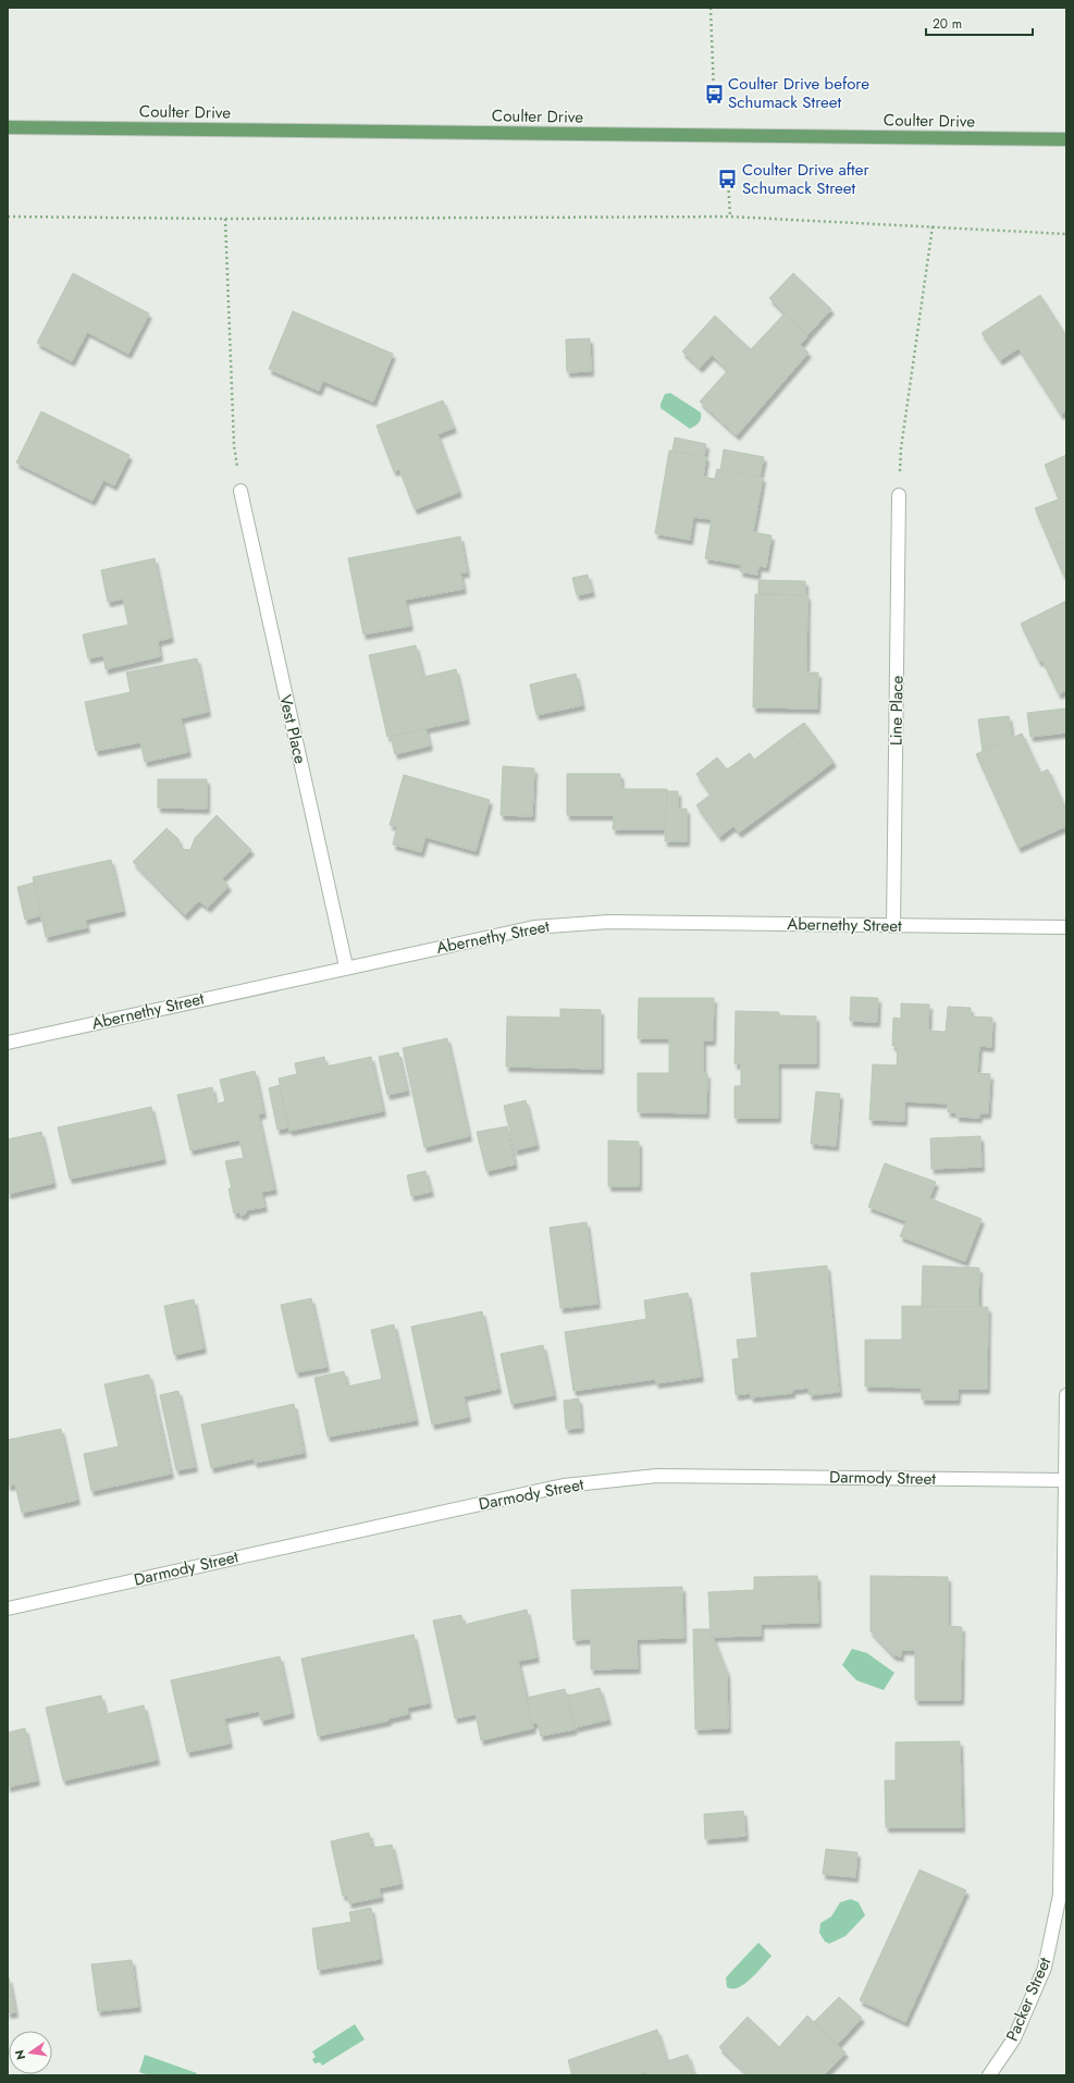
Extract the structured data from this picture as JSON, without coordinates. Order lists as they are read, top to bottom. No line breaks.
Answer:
{"streets":{"main road":["Coulter Drive"],"street":["Line Place","Vest Place","Abernethy Street","Darmody Street","Packer Street"]},"crossings":[["Line Place","Abernethy Street"],["Vest Place","Abernethy Street"],["Darmody Street","Packer Street"]],"places":{"bus stop":["Coulter Drive before Schumack Street","Coulter Drive after Schumack Street"]},"scale_bar":"20 m","north":"left"}
